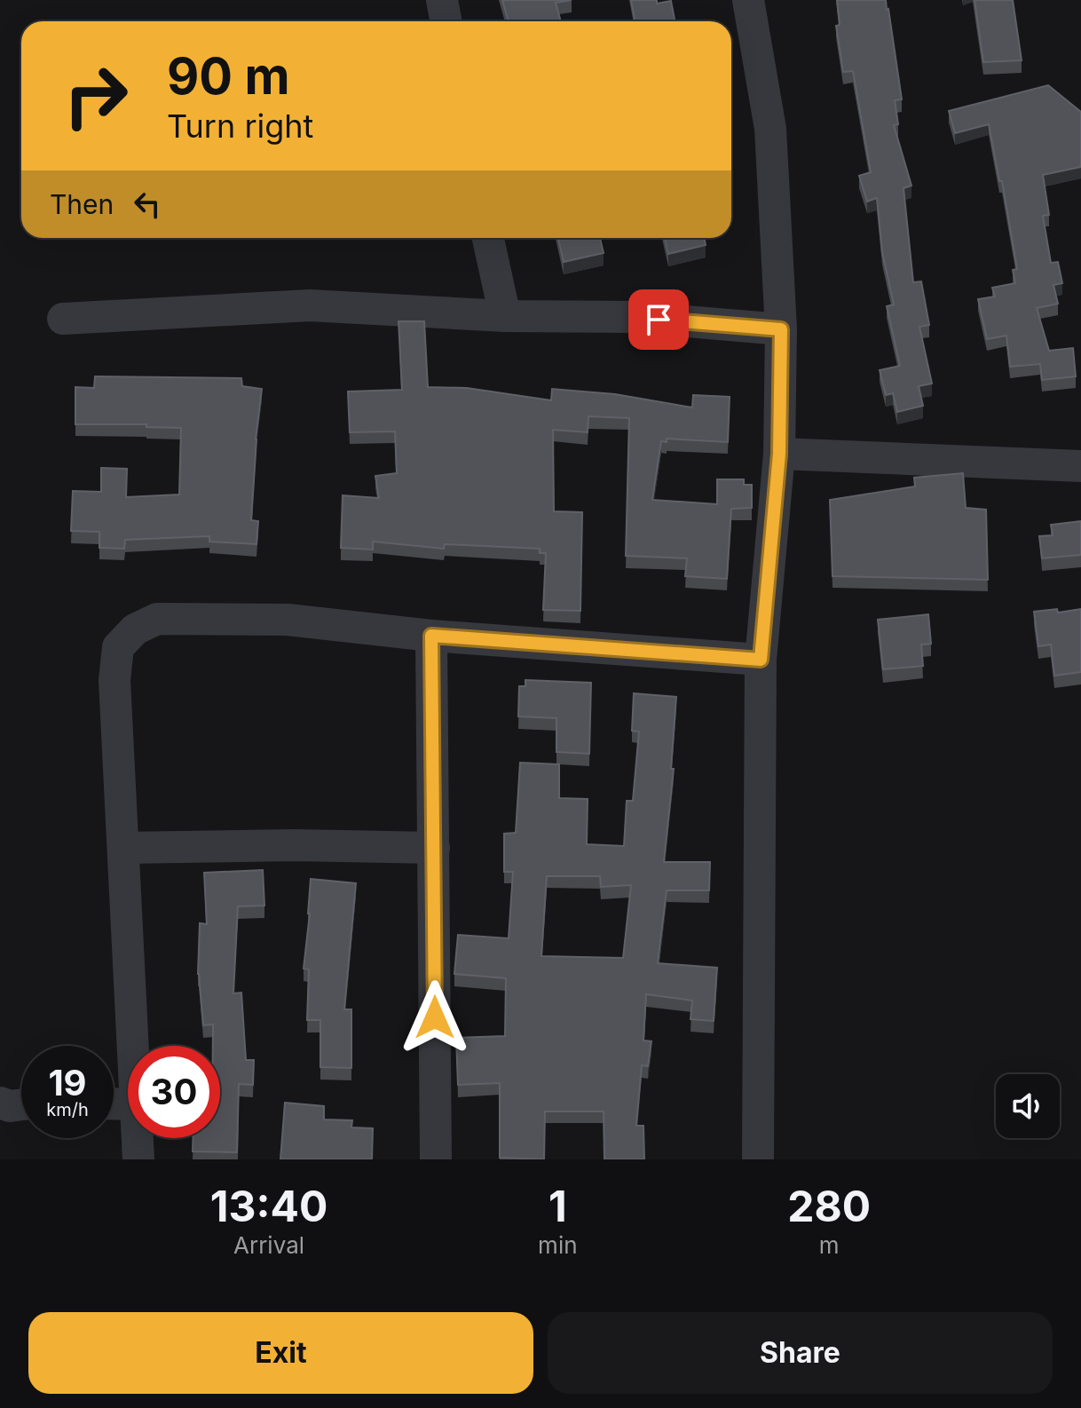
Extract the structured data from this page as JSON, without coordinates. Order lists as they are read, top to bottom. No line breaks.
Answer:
{"page":{"turn":["90 m","Turn right"],"then":"Then","speed":"19 km/h","limit":"30","eta":["13:40","Arrival","1","min","280","m"],"buttons":["Exit","Share"]}}
